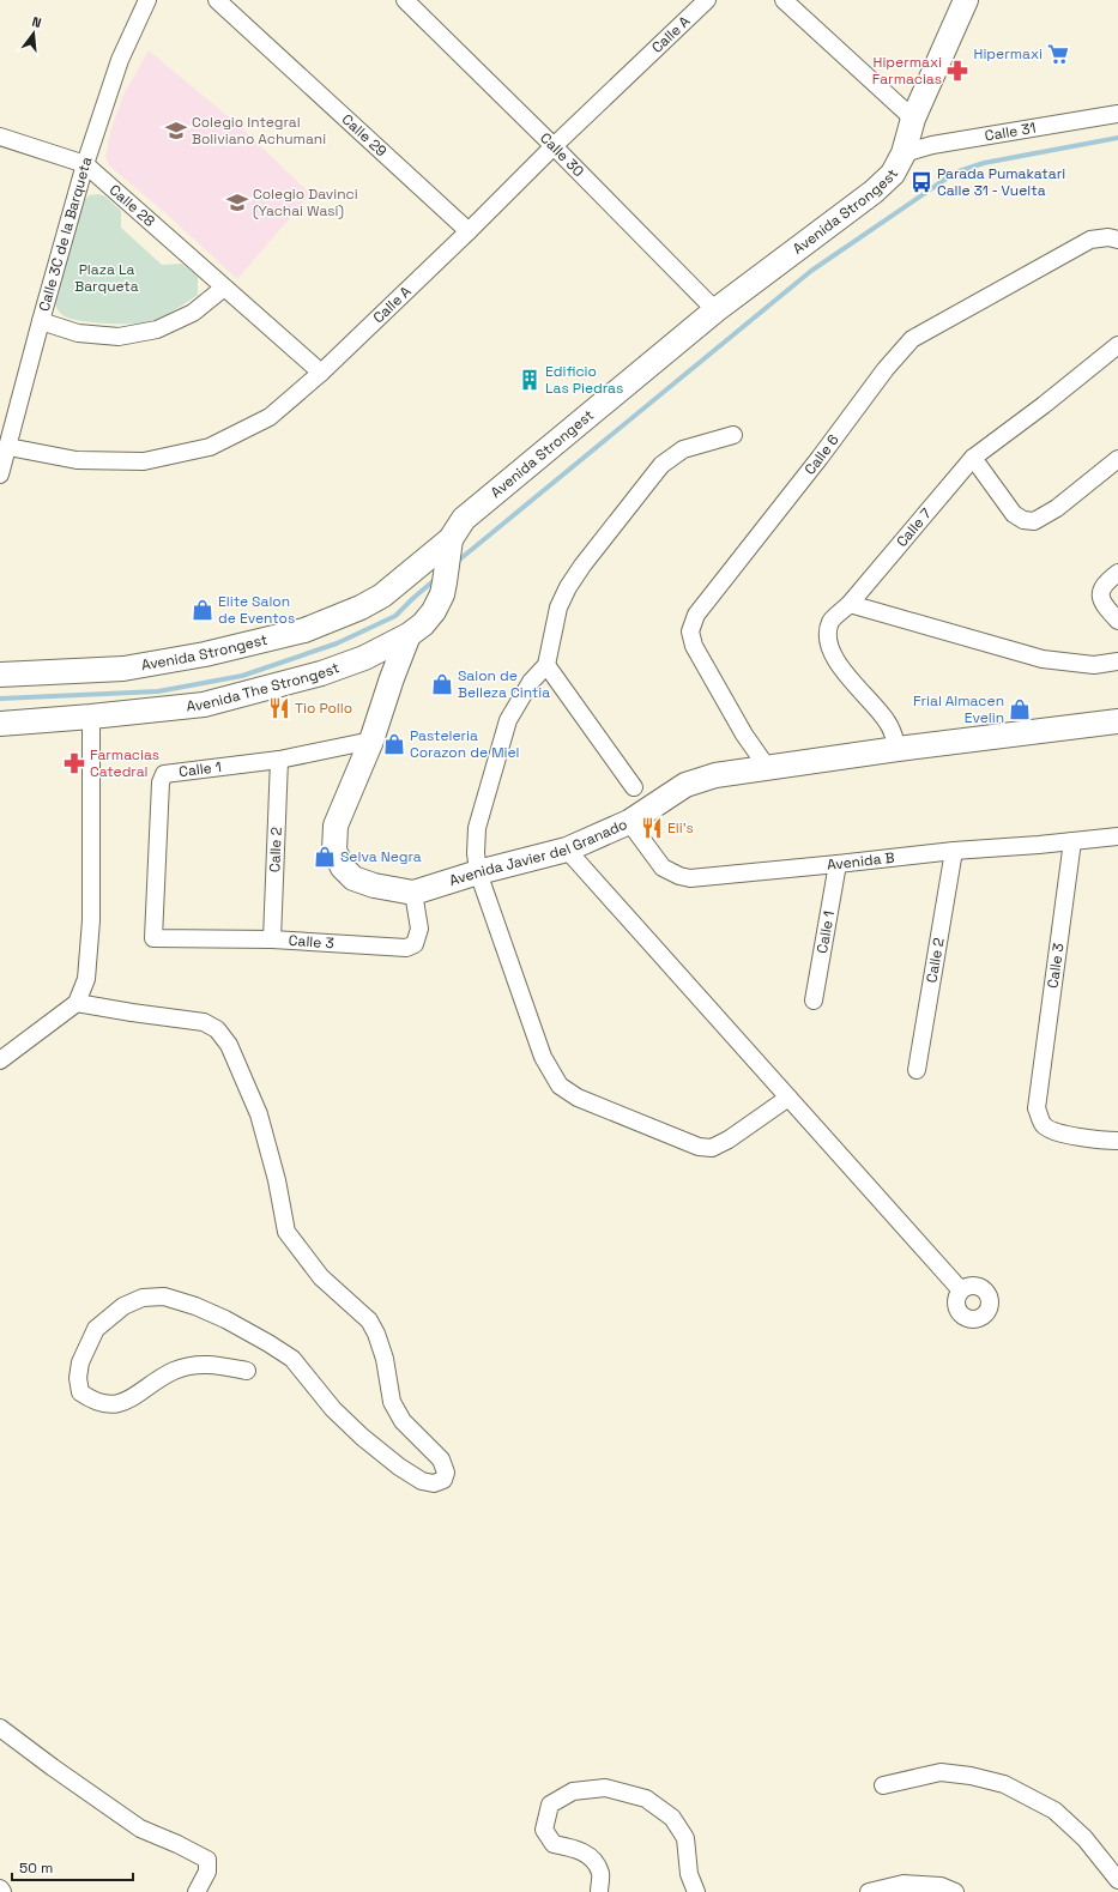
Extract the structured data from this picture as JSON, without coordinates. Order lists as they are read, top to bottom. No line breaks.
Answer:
{"streets":{"street":["Calle A","Calle 31","Calle 29","Calle 30","Calle 28","Avenida Strongest","Calle 3C de la Barqueta","Calle 6","Calle 7","Avenida The Strongest","Calle 1","Calle 2","Avenida Javier del Granado","Avenida B","Calle 3"]},"crossings":[["Calle A","Calle 29"],["Calle A","Calle 30"],["Calle A","Calle 28"],["Calle A","Calle 3C de la Barqueta"],["Calle 31","Avenida Strongest"],["Calle 30","Avenida Strongest"],["Calle 28","Calle 3C de la Barqueta"],["Avenida Strongest","Avenida The Strongest"],["Calle 6","Avenida Javier del Granado"],["Calle 7","Avenida Javier del Granado"],["Avenida The Strongest","Avenida Javier del Granado"],["Calle 1","Calle 2"],["Calle 1","Avenida Javier del Granado"],["Calle 1","Avenida B"],["Calle 1","Calle 3"],["Calle 2","Avenida B"],["Calle 2","Calle 3"],["Avenida Javier del Granado","Avenida B"],["Avenida Javier del Granado","Calle 3"],["Avenida B","Calle 3"]],"parks":["Plaza La Barqueta"],"places":{"supermarket":["Hipermaxi"],"pharmacy":["Hipermaxi Farmacias","Farmacias Catedral"],"school or university":["Colegio Integral Boliviano Achumani","Colegio Davinci (Yachai Wasi)"],"bus stop":["Parada Pumakatari Calle 31 - Vuelta"],"building":["Edificio Las Piedras"],"shop":["Elite Salon de Eventos","Salon de Belleza Cintia","Frial Almacen Evelin","Pasteleria Corazon de Miel","Selva Negra"],"restaurant":["Tio Pollo","Eli's"]},"scale_bar":"50 m","north":"top"}
